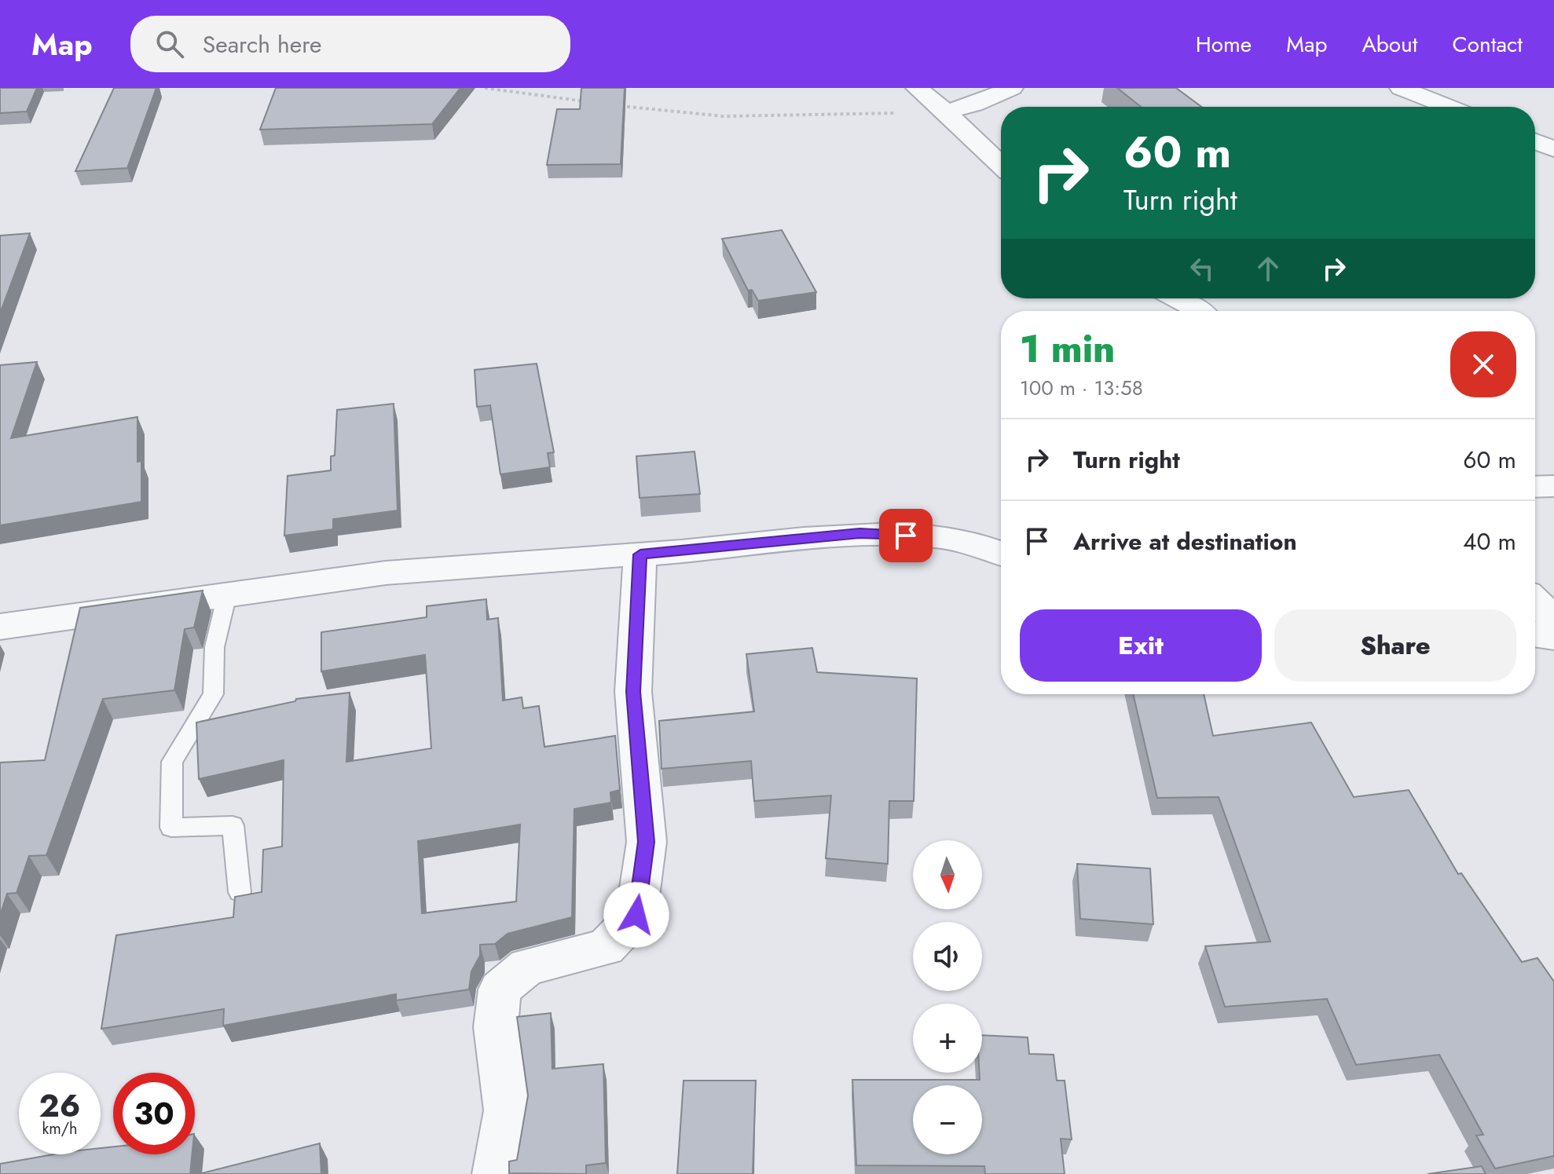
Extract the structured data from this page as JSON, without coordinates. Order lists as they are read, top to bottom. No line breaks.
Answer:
{"north":"bottom","page":{"header":"Map","search":"Search here","nav":["Home","Map","About","Contact"],"turn":["60 m","Turn right"],"heading":["1 min","100 m · 13:58"],"list":[{"name":"Turn right","value":"60 m"},{"name":"Arrive at destination","value":"40 m"}],"buttons":["Exit","Share"],"map_buttons":["+","−"],"speed":"26 km/h","limit":"30"}}
